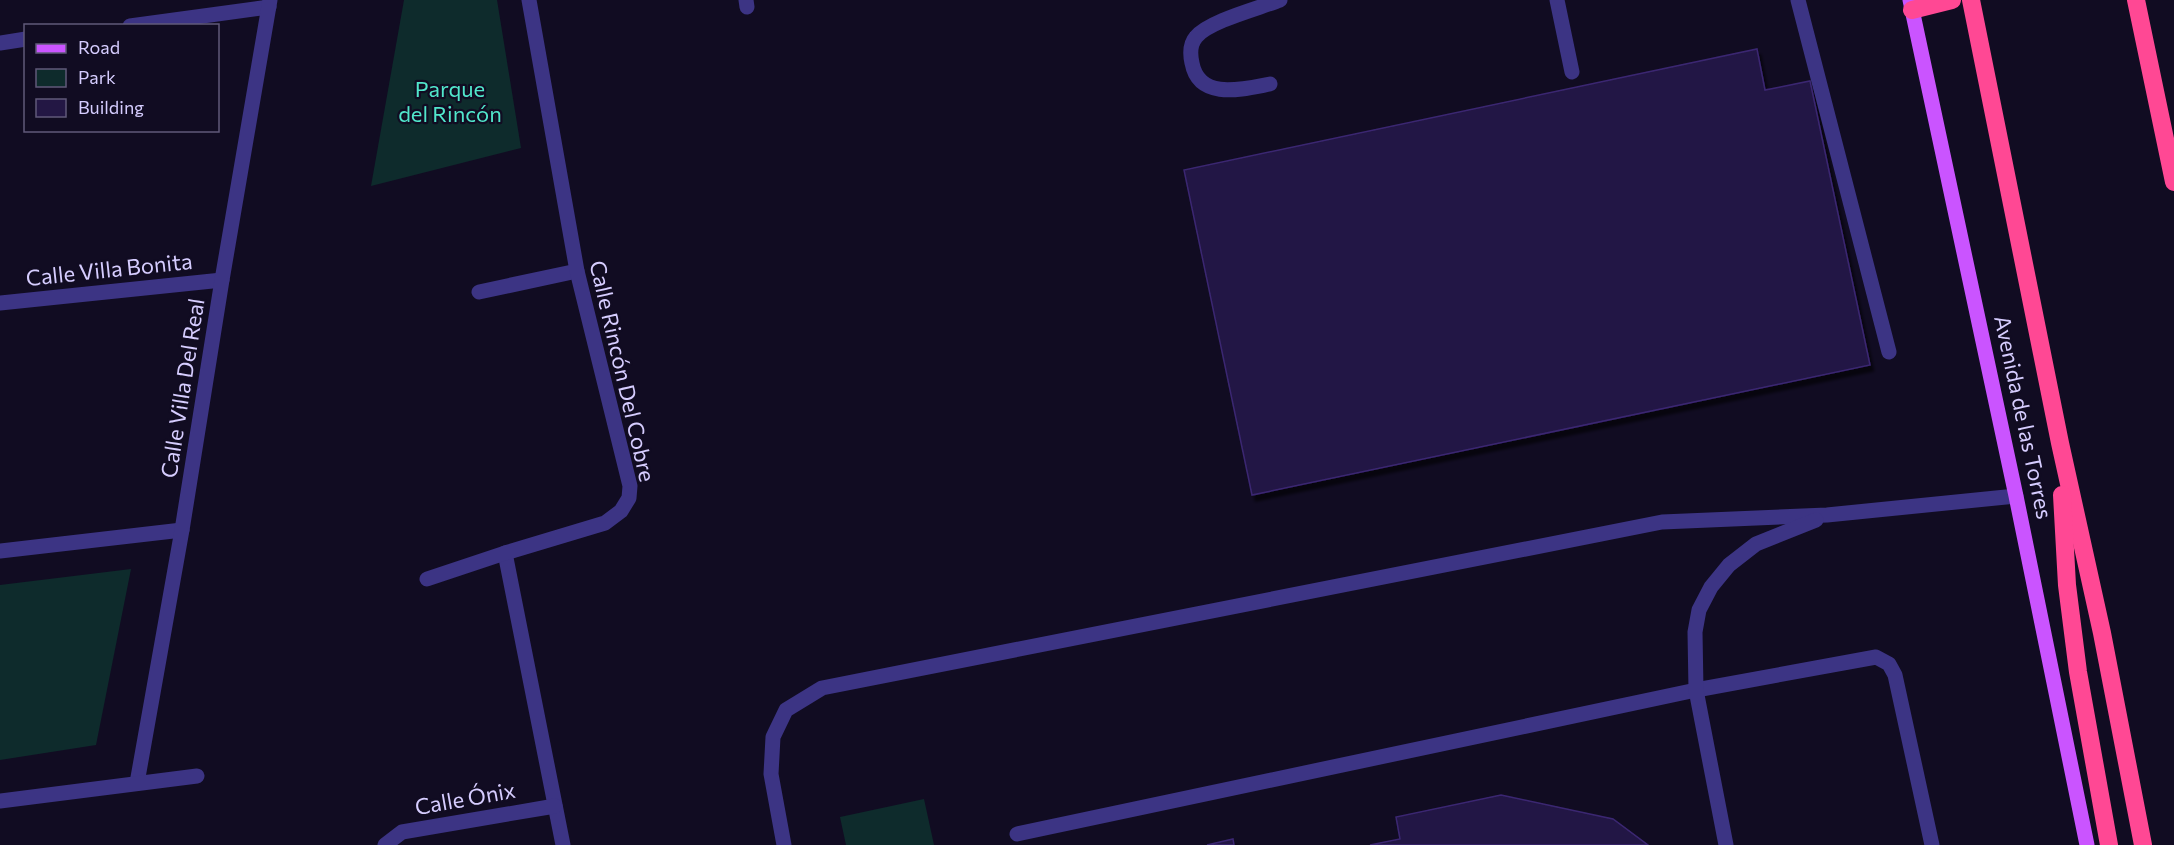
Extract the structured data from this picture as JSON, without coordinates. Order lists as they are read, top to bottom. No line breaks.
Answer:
{"streets":{"highway":["Avenida de las Torres"],"street":["Calle Villa Bonita","Calle Rincón Del Cobre","Calle Villa Del Real","Calle Ónix"]},"crossings":[["Calle Villa Bonita","Calle Villa Del Real"]],"parks":["Parque del Rincón"],"legend":["Road","Park","Building"]}
